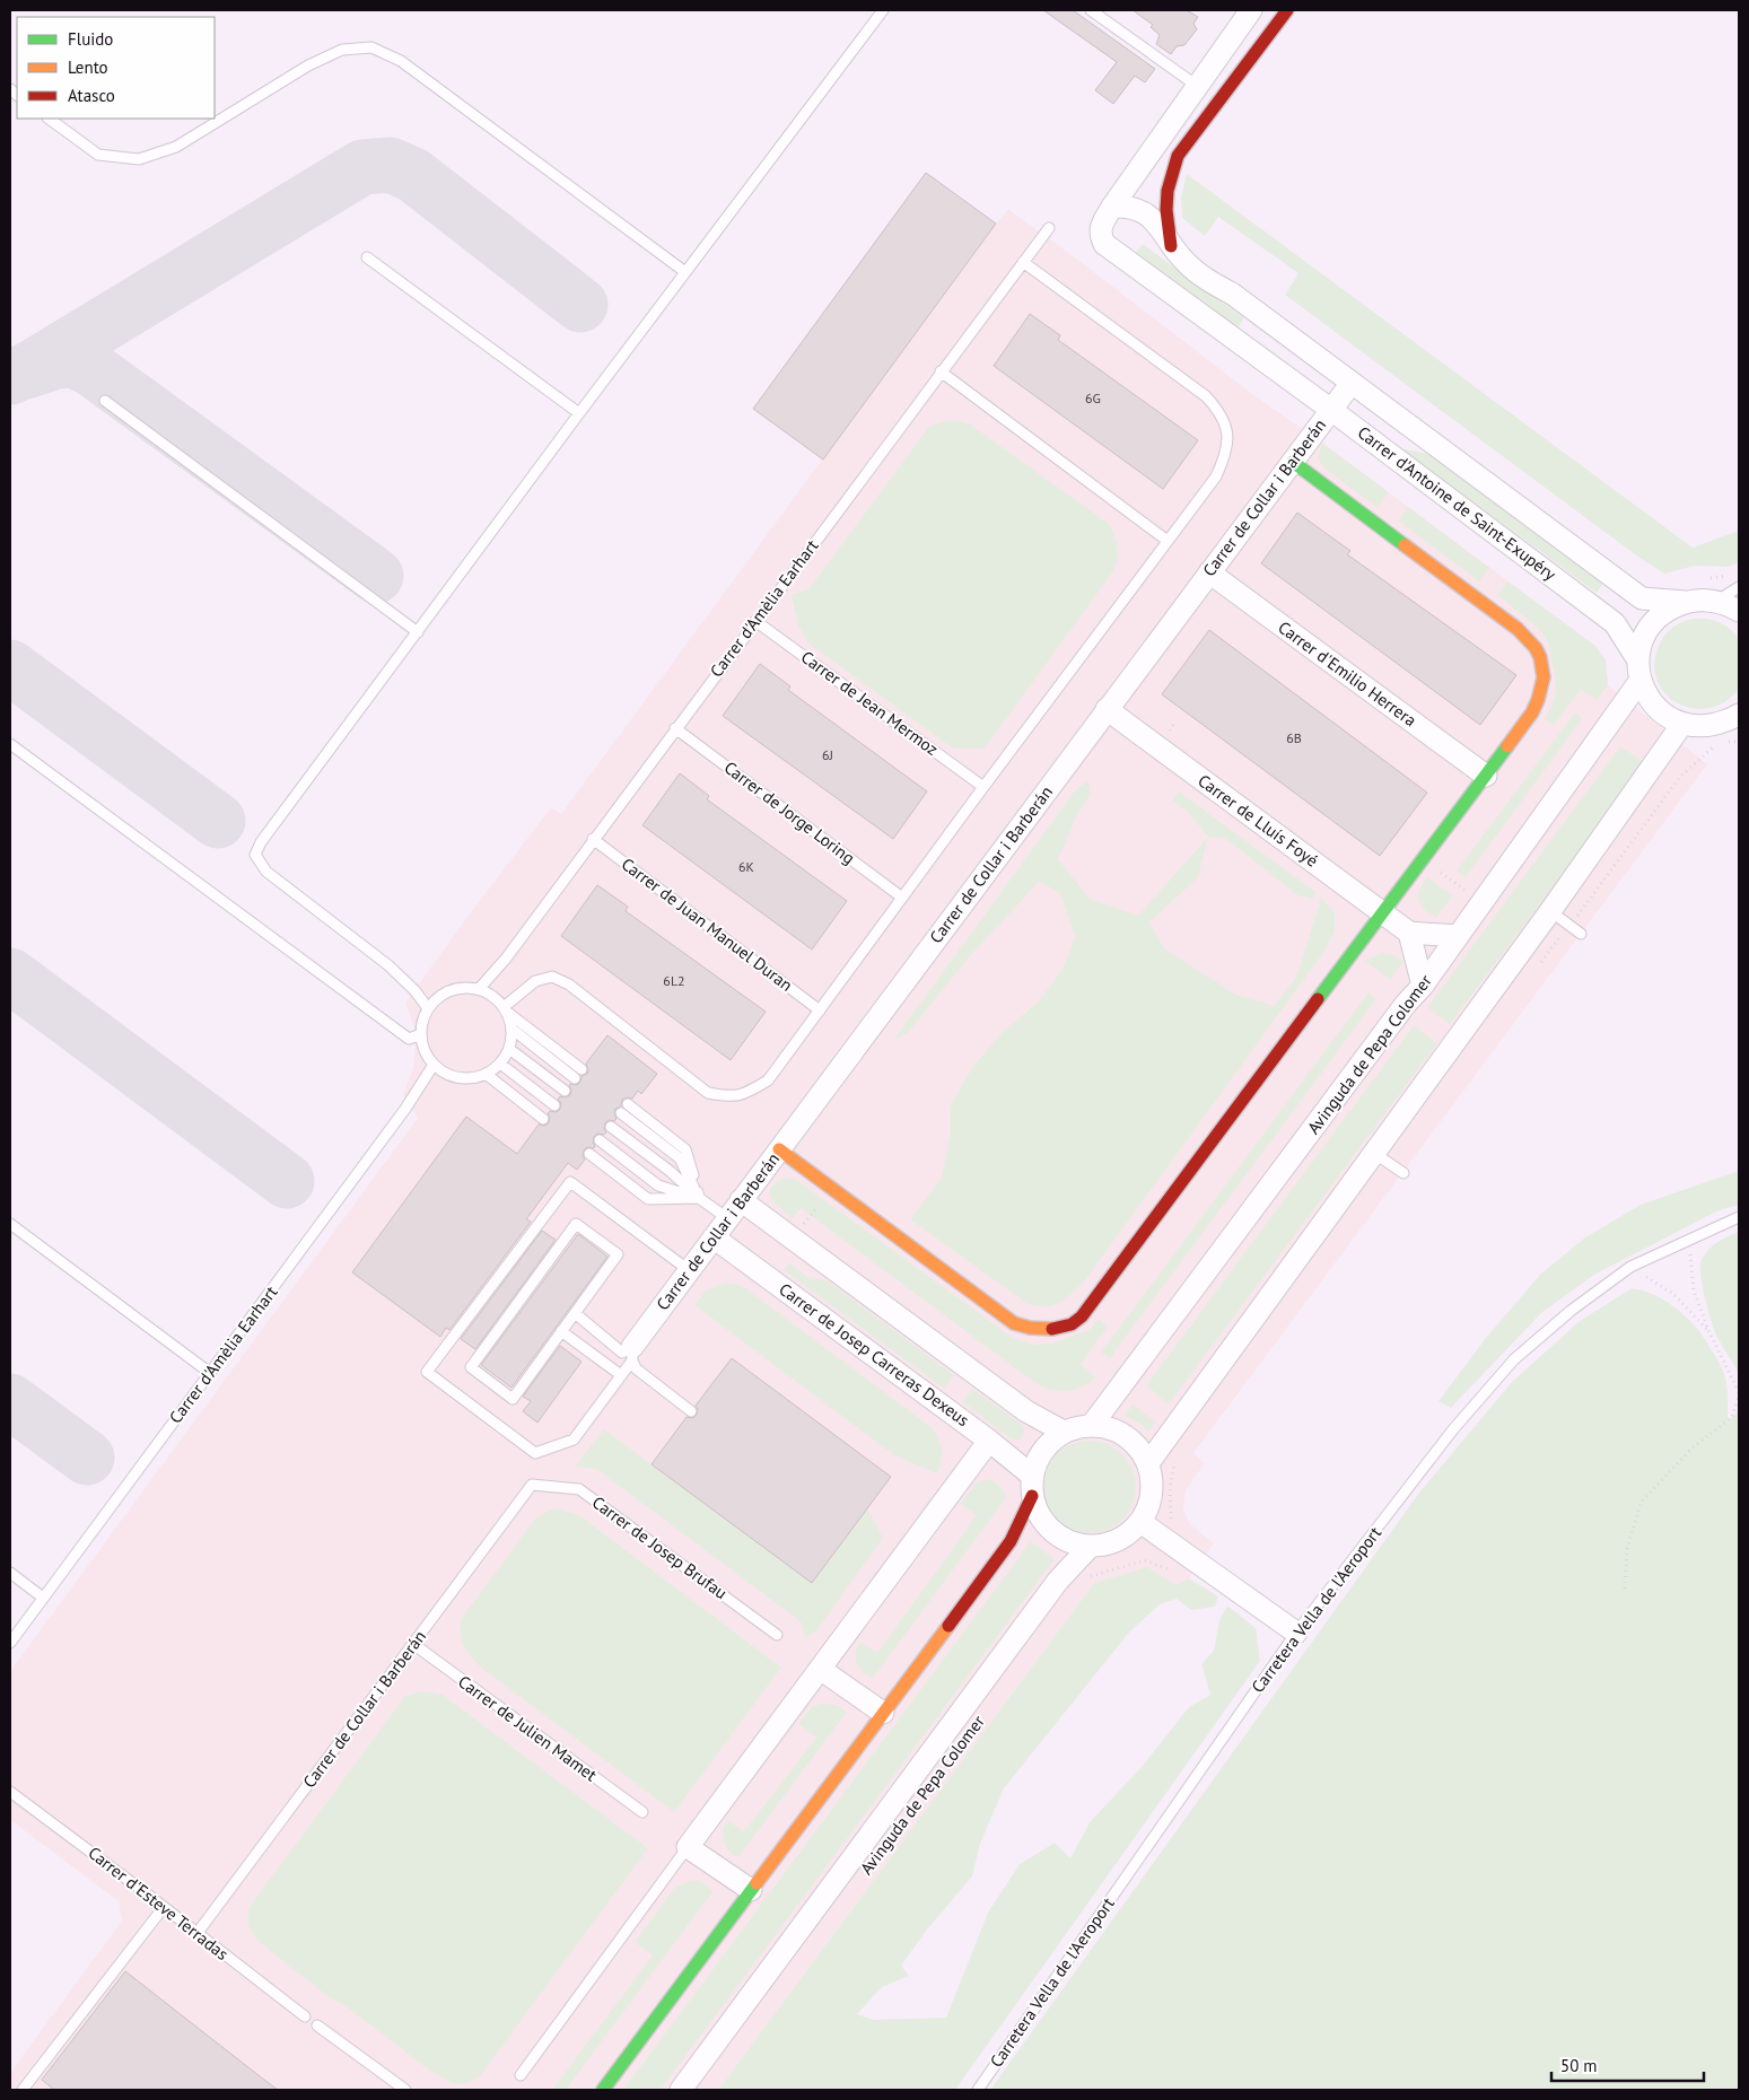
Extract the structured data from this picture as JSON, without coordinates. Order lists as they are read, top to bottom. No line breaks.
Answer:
{"streets":{"street":["Carrer de Collar i Barberán","Carrer d'Antoine de Saint-Exupéry","Carrer d'Emilio Herrera","Carrer de Lluís Foyé","Avinguda de Pepa Colomer","Carrer de Josep Carreras Dexeus"],"lane":["Carrer d'Amèlia Earhart","Carrer de Jean Mermoz","Carrer de Jorge Loring","Carrer de Juan Manuel Duran","Carrer de Josep Brufau","Carretera Vella de l'Aeroport","Carrer de Julien Mamet","Carrer d'Esteve Terradas"]},"crossings":[["Carrer de Collar i Barberán","Carrer d'Antoine de Saint-Exupéry"],["Carrer de Collar i Barberán","Carrer d'Emilio Herrera"],["Carrer de Collar i Barberán","Carrer de Lluís Foyé"],["Carrer de Collar i Barberán","Carrer de Josep Carreras Dexeus"],["Carrer de Collar i Barberán","Carrer de Josep Brufau"],["Carrer de Collar i Barberán","Carrer de Julien Mamet"],["Carrer de Collar i Barberán","Carrer d'Esteve Terradas"],["Carrer d'Antoine de Saint-Exupéry","Avinguda de Pepa Colomer"],["Carrer d'Amèlia Earhart","Carrer de Jean Mermoz"],["Carrer d'Amèlia Earhart","Carrer de Jorge Loring"],["Carrer d'Amèlia Earhart","Carrer de Juan Manuel Duran"],["Avinguda de Pepa Colomer","Carrer de Josep Carreras Dexeus"]],"house_numbers":["6G","6B","6J","6K","6L2"],"legend":["Fluido","Lento","Atasco"],"scale_bar":"50 m"}
